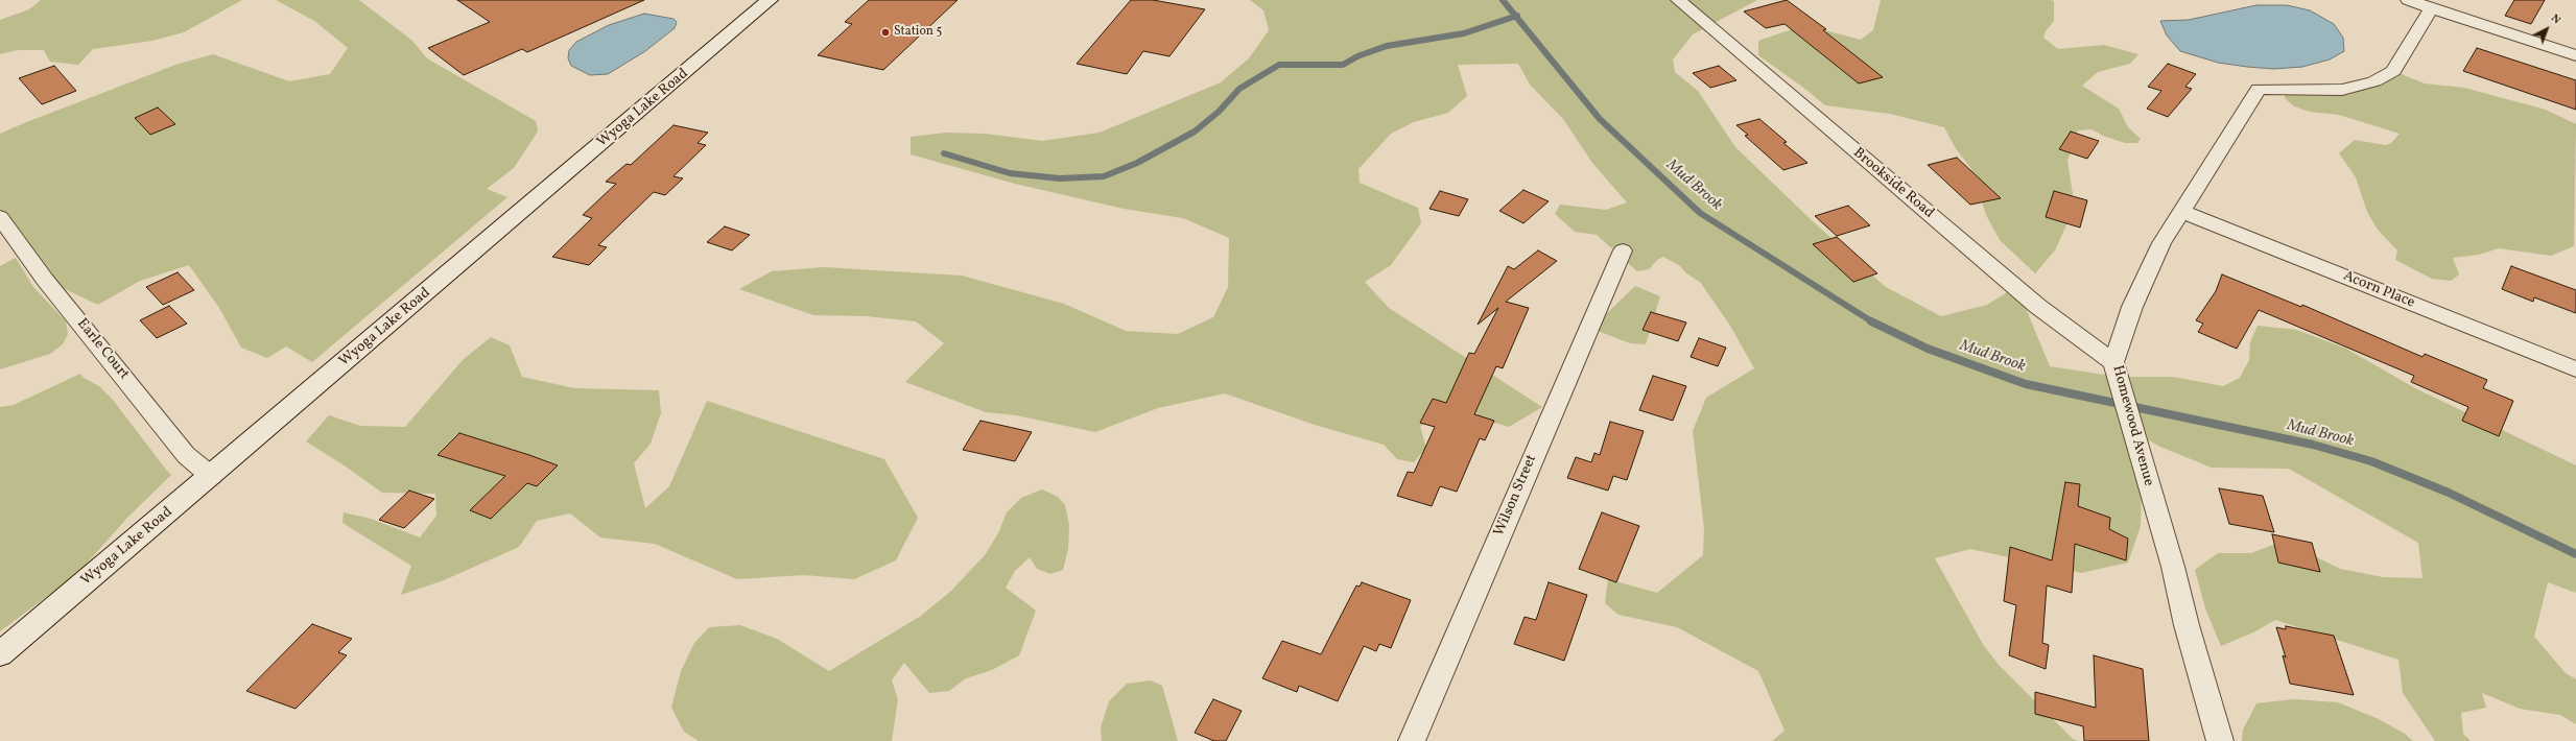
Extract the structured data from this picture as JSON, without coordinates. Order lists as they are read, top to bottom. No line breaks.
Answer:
{"streets":{"street":["Wyoga Lake Road","Brookside Road","Acorn Place","Earle Court","Homewood Avenue","Wilson Street"]},"crossings":[["Wyoga Lake Road","Earle Court"],["Brookside Road","Homewood Avenue"],["Acorn Place","Homewood Avenue"]],"water":["Mud Brook"],"places":["Station 5"],"north":"top right"}
